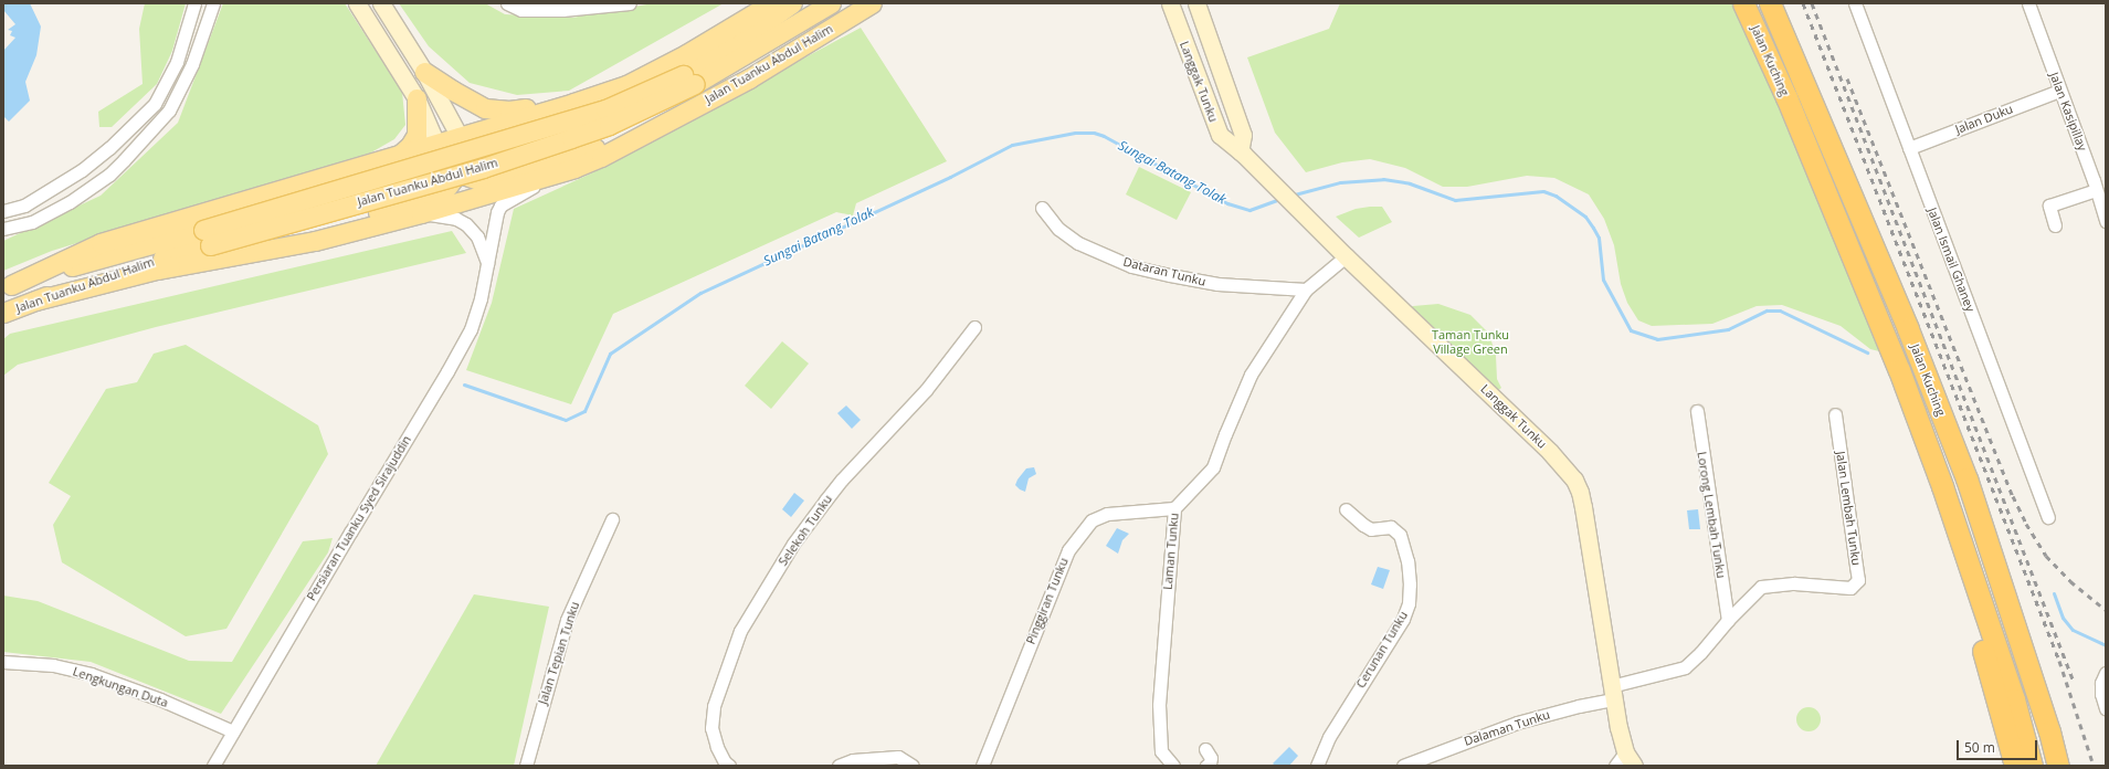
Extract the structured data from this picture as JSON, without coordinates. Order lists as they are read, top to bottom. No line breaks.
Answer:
{"streets":{"highway":["Jalan Kuching"],"main road":["Jalan Tuanku Abdul Halim"],"street":["Langgak Tunku","Jalan Kasipillay","Jalan Duku","Jalan Ismail Ghaney","Dataran Tunku","Jalan Lembah Tunku","Lorong Lembah Tunku","Persiaran Tuanku Syed Sirajuddin","Selekoh Tunku","Laman Tunku","Pinggiran Tunku","Cerunan Tunku","Jalan Tepian Tunku","Lengkungan Duta","Dalaman Tunku"]},"crossings":[["Jalan Tuanku Abdul Halim","Persiaran Tuanku Syed Sirajuddin"],["Langgak Tunku","Jalan Lembah Tunku"],["Langgak Tunku","Laman Tunku"],["Langgak Tunku","Dalaman Tunku"],["Jalan Kasipillay","Jalan Duku"],["Jalan Duku","Jalan Ismail Ghaney"],["Dataran Tunku","Laman Tunku"],["Jalan Lembah Tunku","Lorong Lembah Tunku"],["Jalan Lembah Tunku","Dalaman Tunku"],["Persiaran Tuanku Syed Sirajuddin","Lengkungan Duta"],["Laman Tunku","Pinggiran Tunku"]],"water":["Sungai Batang Tolak"],"parks":["Taman Tunku Village Green"],"scale_bar":"50 m"}
